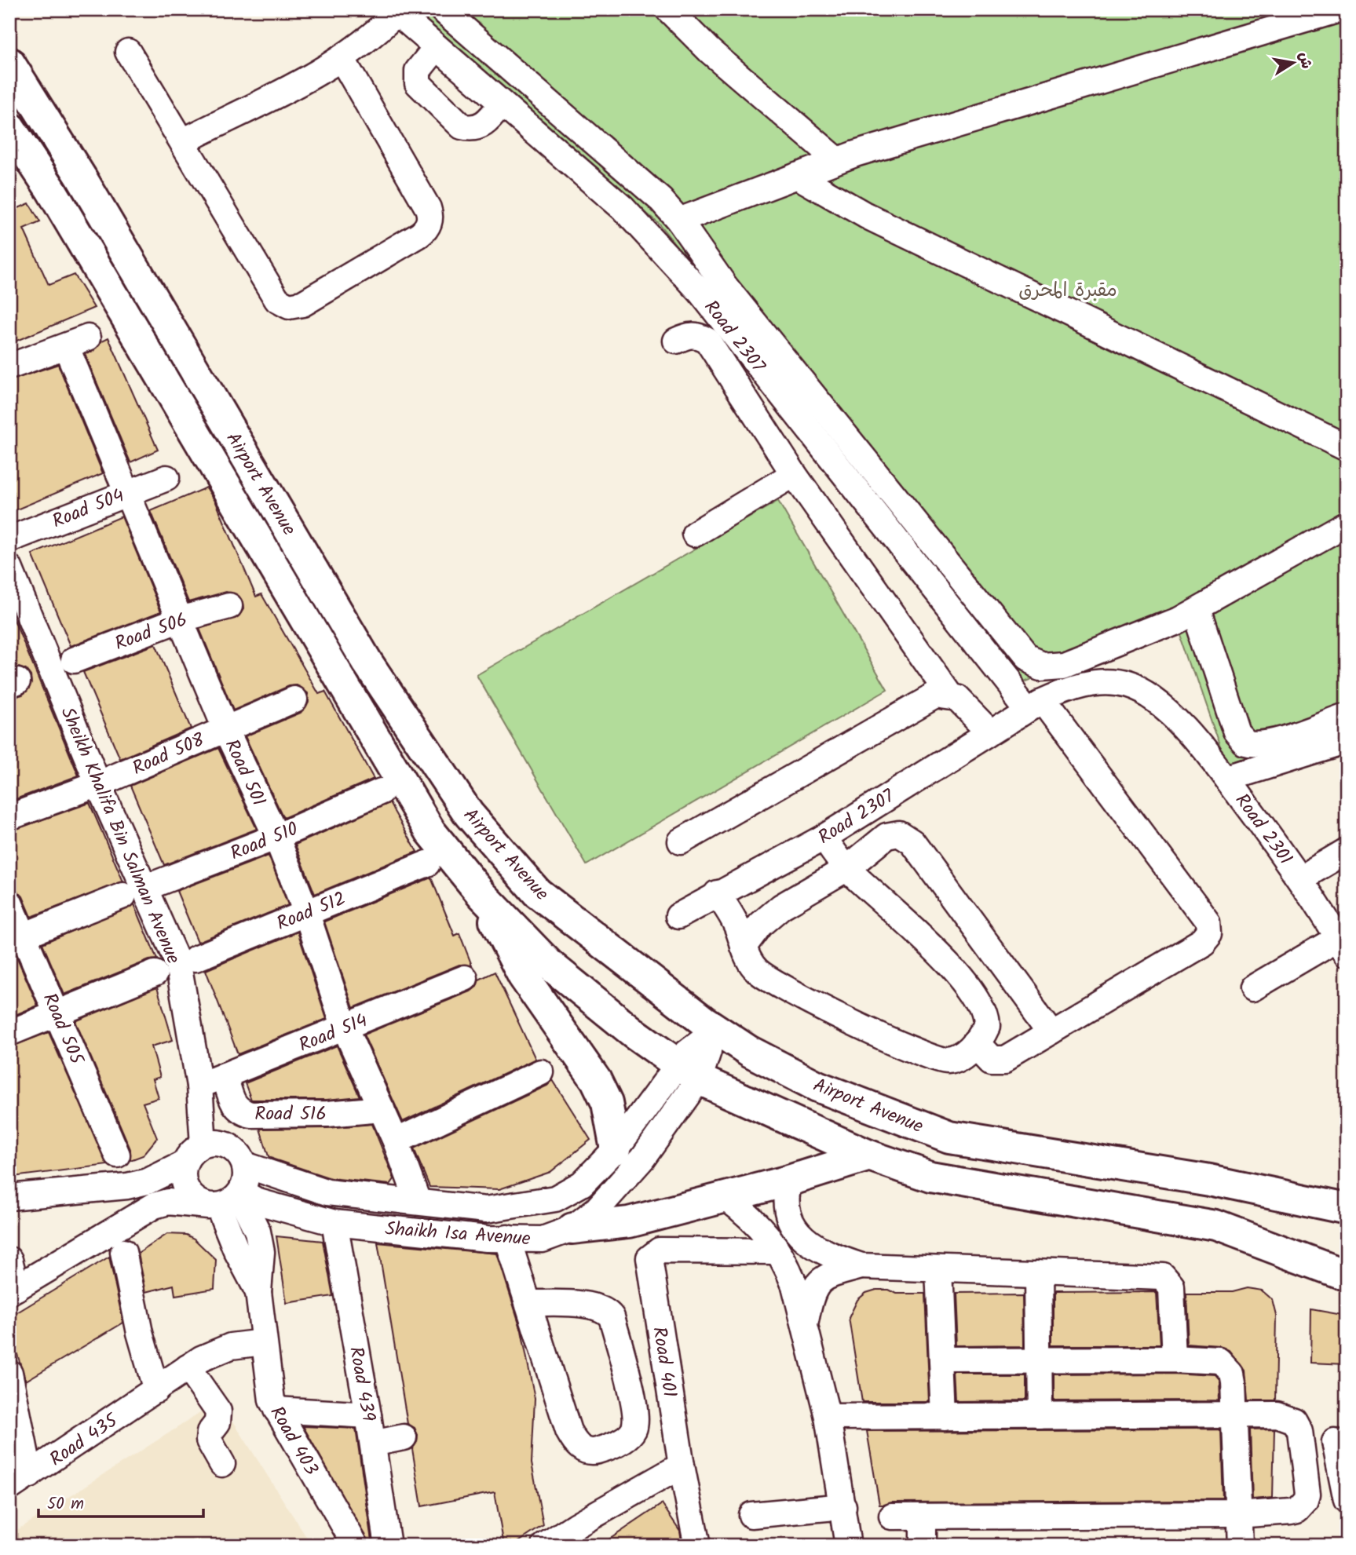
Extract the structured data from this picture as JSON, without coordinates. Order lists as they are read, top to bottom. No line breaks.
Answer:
{"streets":{"main road":["Airport Avenue"],"street":["Road 2307","Road 504","Road 506","Road 508","Road 501","Road 2301","Sheikh Khalifa Bin Salman Avenue","Road 510","Road 512","Road 505","Road 514","Road 516","Shaikh Isa Avenue","Road 401","Road 439","Road 435","Road 403"]},"crossings":[["Road 2307","Road 2301"],["Airport Avenue","Shaikh Isa Avenue"],["Road 504","Road 501"],["Road 506","Road 501"],["Road 508","Road 501"],["Road 508","Sheikh Khalifa Bin Salman Avenue"],["Road 501","Road 510"],["Road 501","Road 512"],["Road 501","Road 514"],["Road 501","Road 516"],["Road 501","Shaikh Isa Avenue"],["Sheikh Khalifa Bin Salman Avenue","Road 510"],["Sheikh Khalifa Bin Salman Avenue","Road 514"],["Sheikh Khalifa Bin Salman Avenue","Shaikh Isa Avenue"],["Sheikh Khalifa Bin Salman Avenue","Road 403"],["Road 510","Road 505"],["Road 514","Road 516"],["Shaikh Isa Avenue","Road 439"],["Shaikh Isa Avenue","Road 403"],["Road 435","Road 403"]],"parks":["مقبرة المحرق"],"scale_bar":"50 m","north":"right"}
